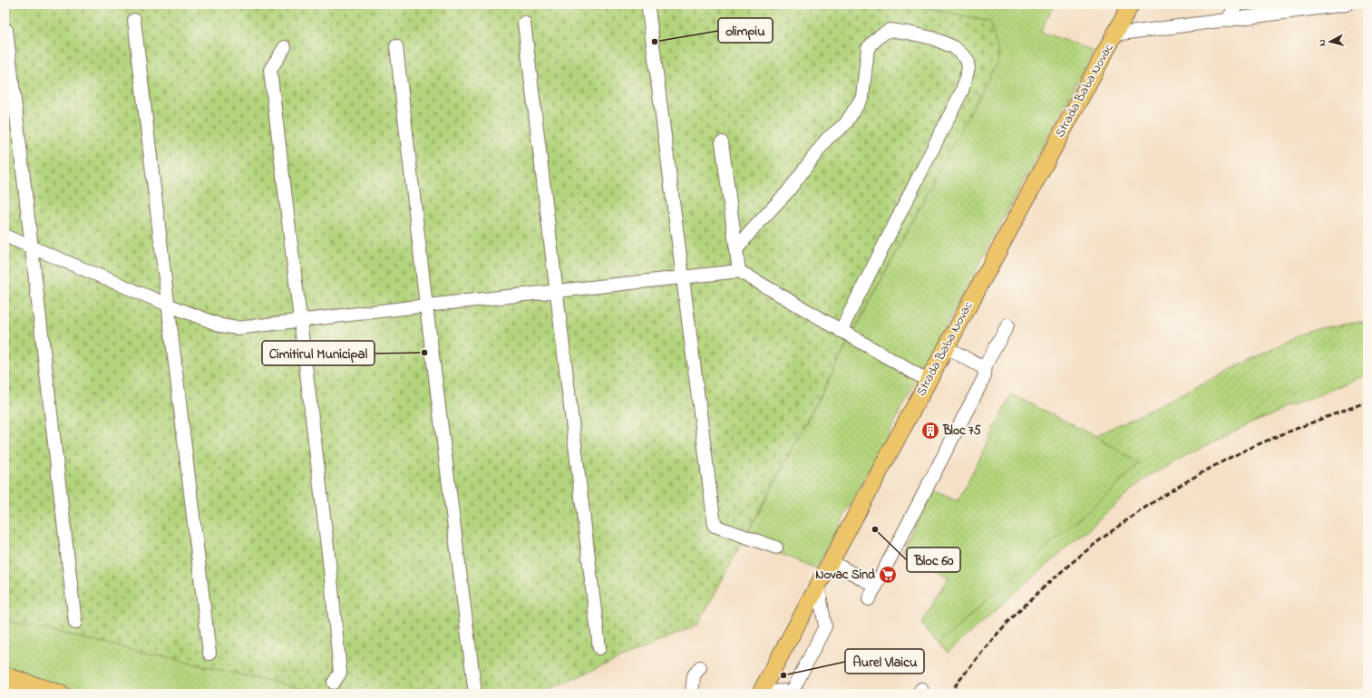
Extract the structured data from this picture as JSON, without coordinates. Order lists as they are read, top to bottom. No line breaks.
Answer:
{"streets":{"main road":["Strada Baba Novac"]},"places":{"other":["olimpiu","Cimitirul Municipal","Bloc 60","Aurel Vlaicu"],"building":["Bloc 75"],"supermarket":["Novac Sind"]},"north":"left"}
